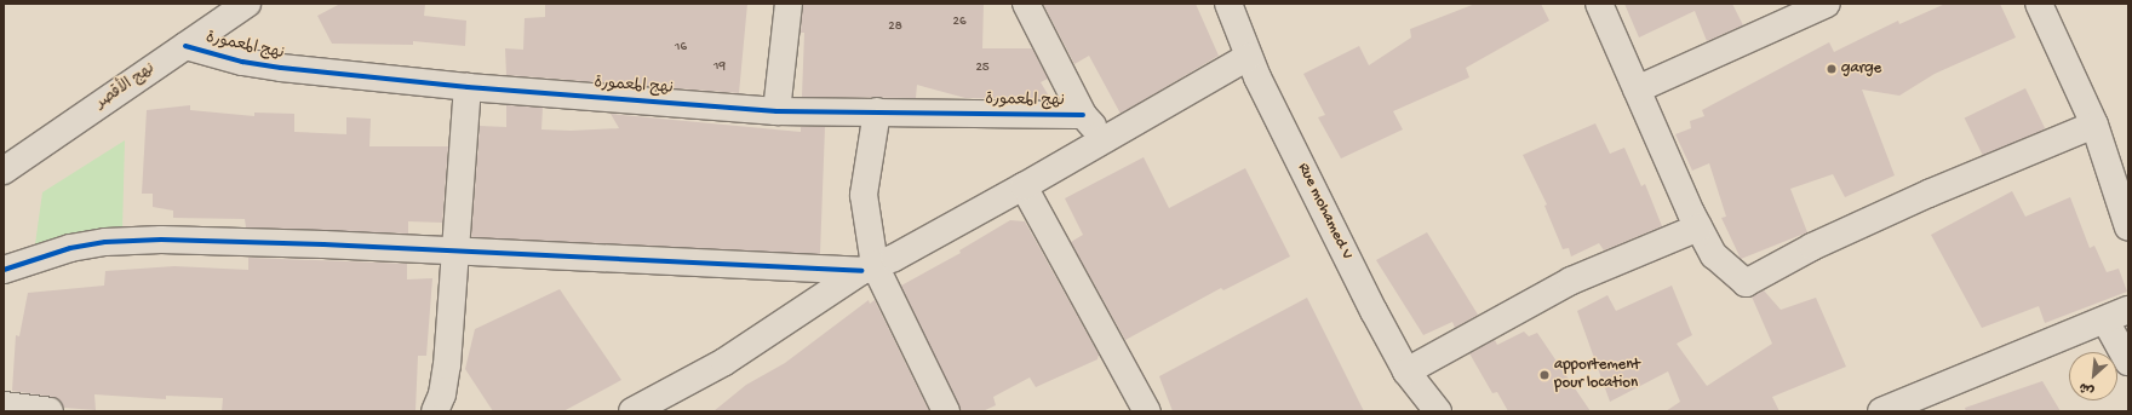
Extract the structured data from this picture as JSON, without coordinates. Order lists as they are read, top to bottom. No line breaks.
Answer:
{"streets":{"street":["نهج المعمورة","نهج الأقصر","Rue mohamed V"]},"crossings":[["نهج المعمورة","نهج الأقصر"]],"places":["garge","apportement pour location"],"house_numbers":["26","28","16","19","25"],"north":"bottom left"}
